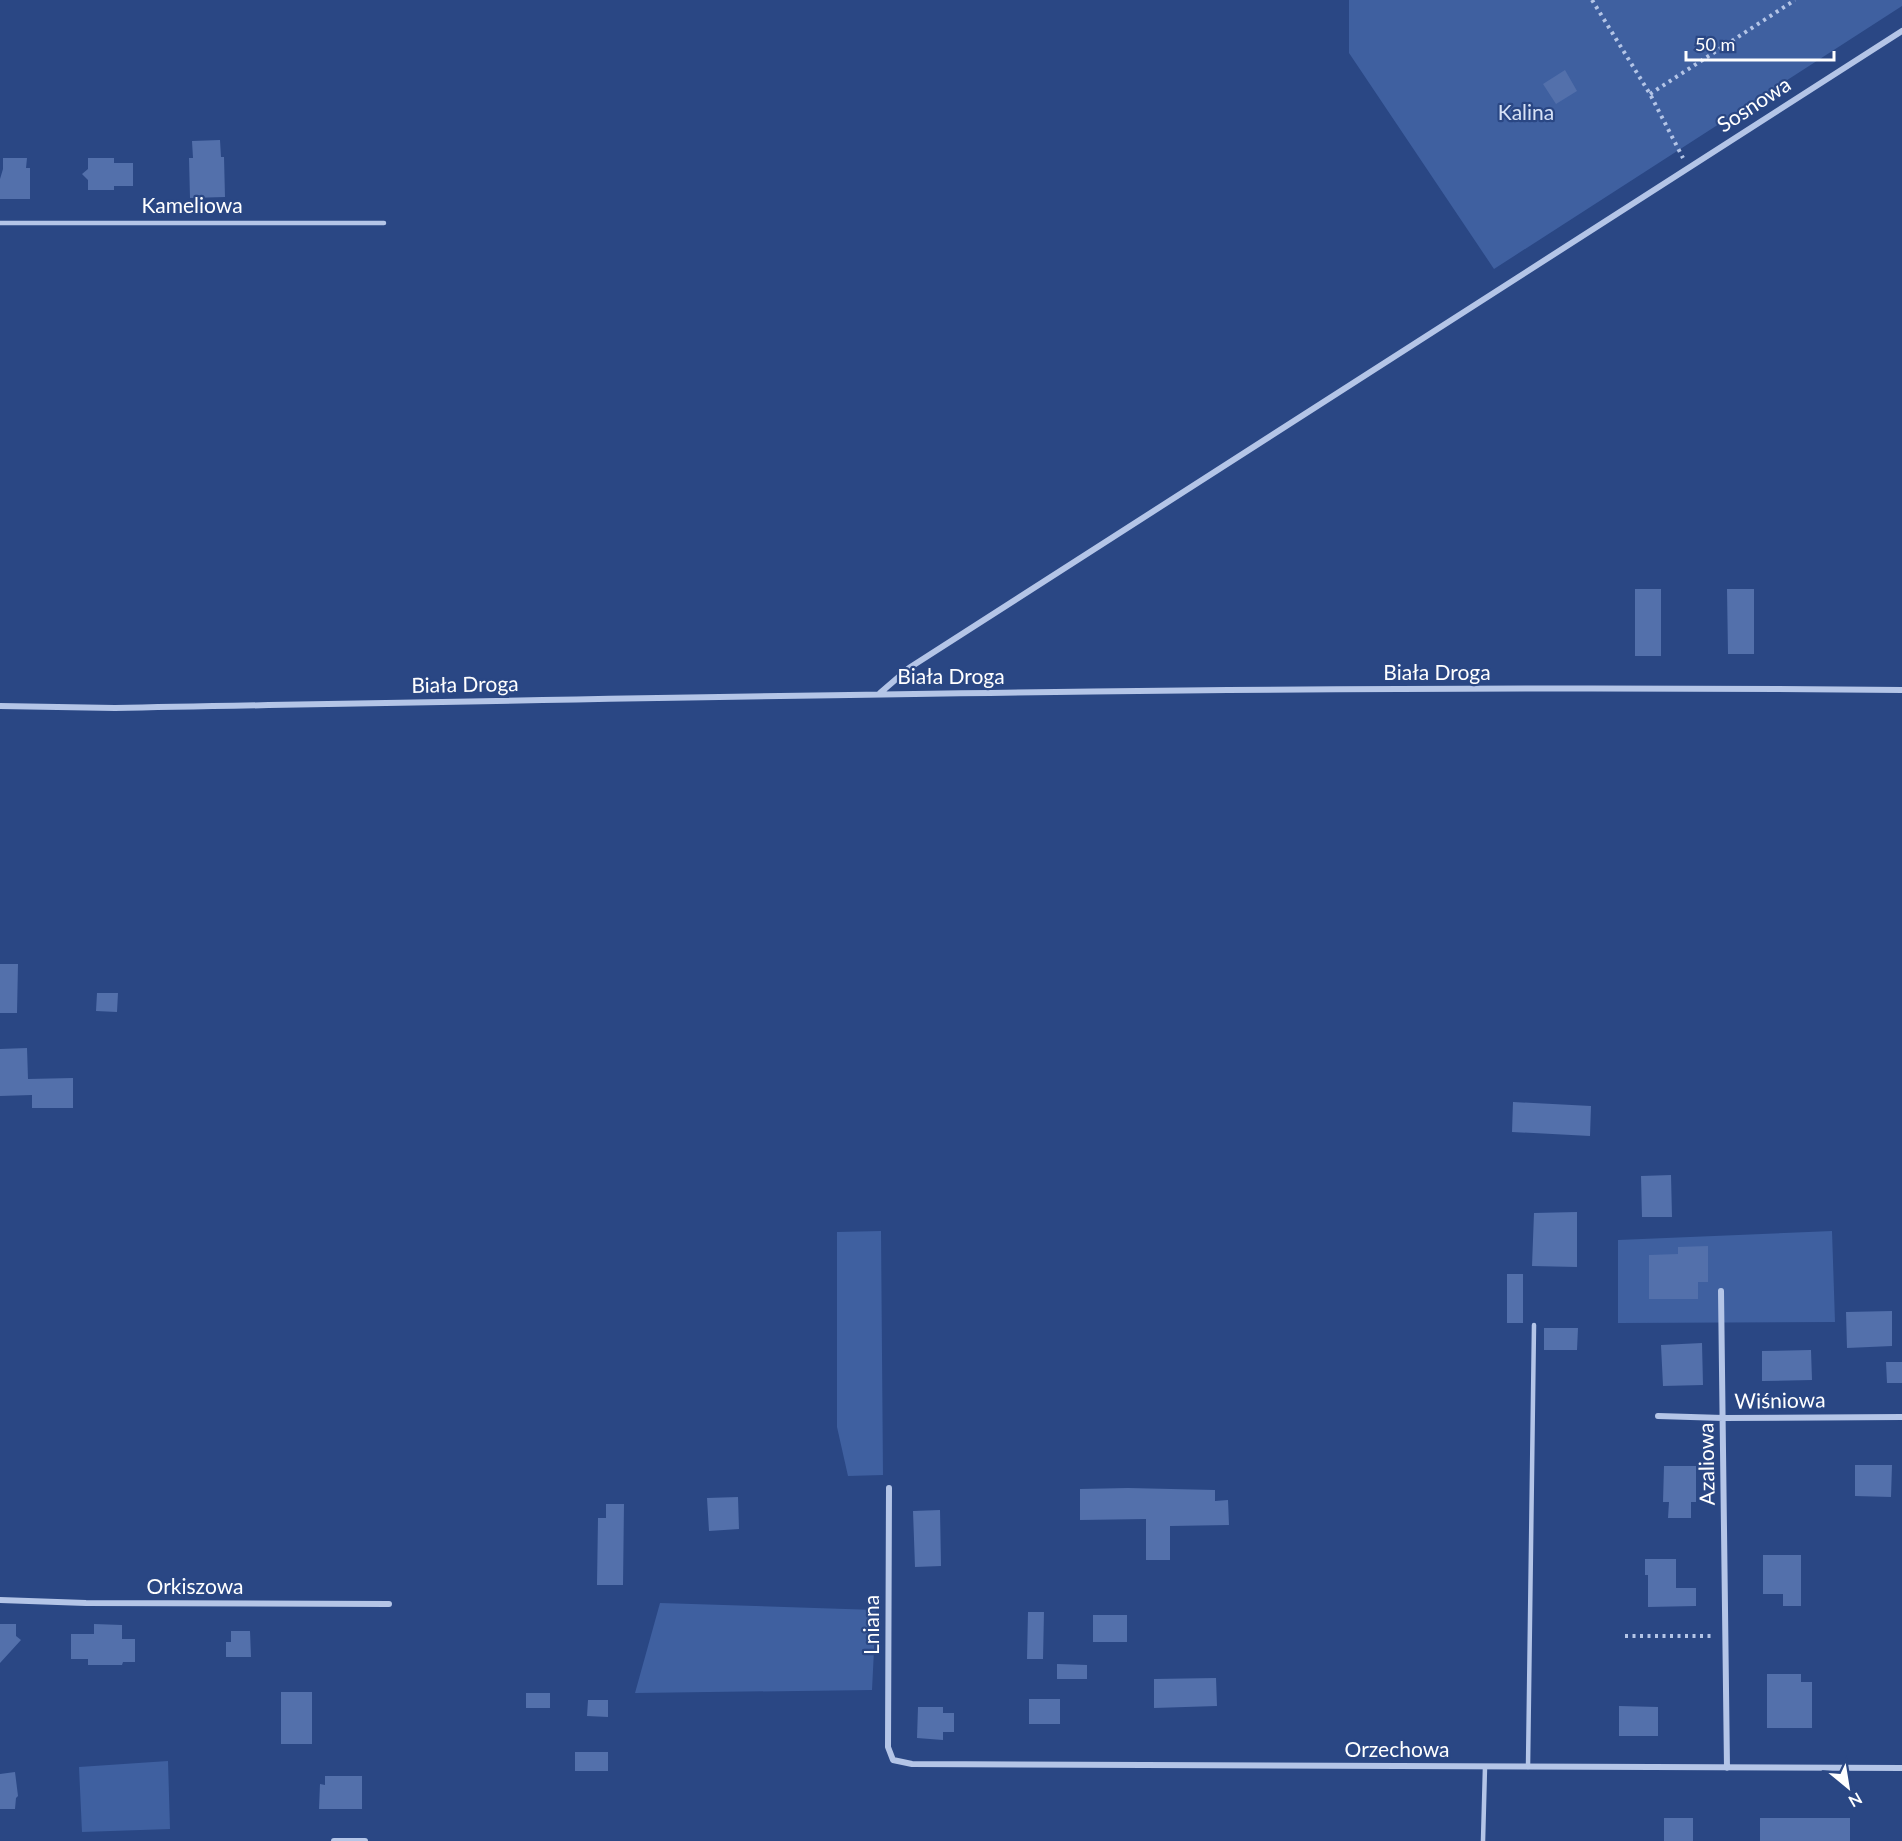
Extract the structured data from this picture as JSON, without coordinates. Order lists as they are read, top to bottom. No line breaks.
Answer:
{"streets":{"street":["Sosnowa","Biała Droga","Wiśniowa","Azaliowa","Orkiszowa","Lniana","Orzechowa"],"lane":["Kameliowa"]},"crossings":[["Sosnowa","Biała Droga"],["Wiśniowa","Azaliowa"],["Azaliowa","Orzechowa"],["Lniana","Orzechowa"]],"parks":["Kalina"],"scale_bar":"50 m","north":"bottom right"}
